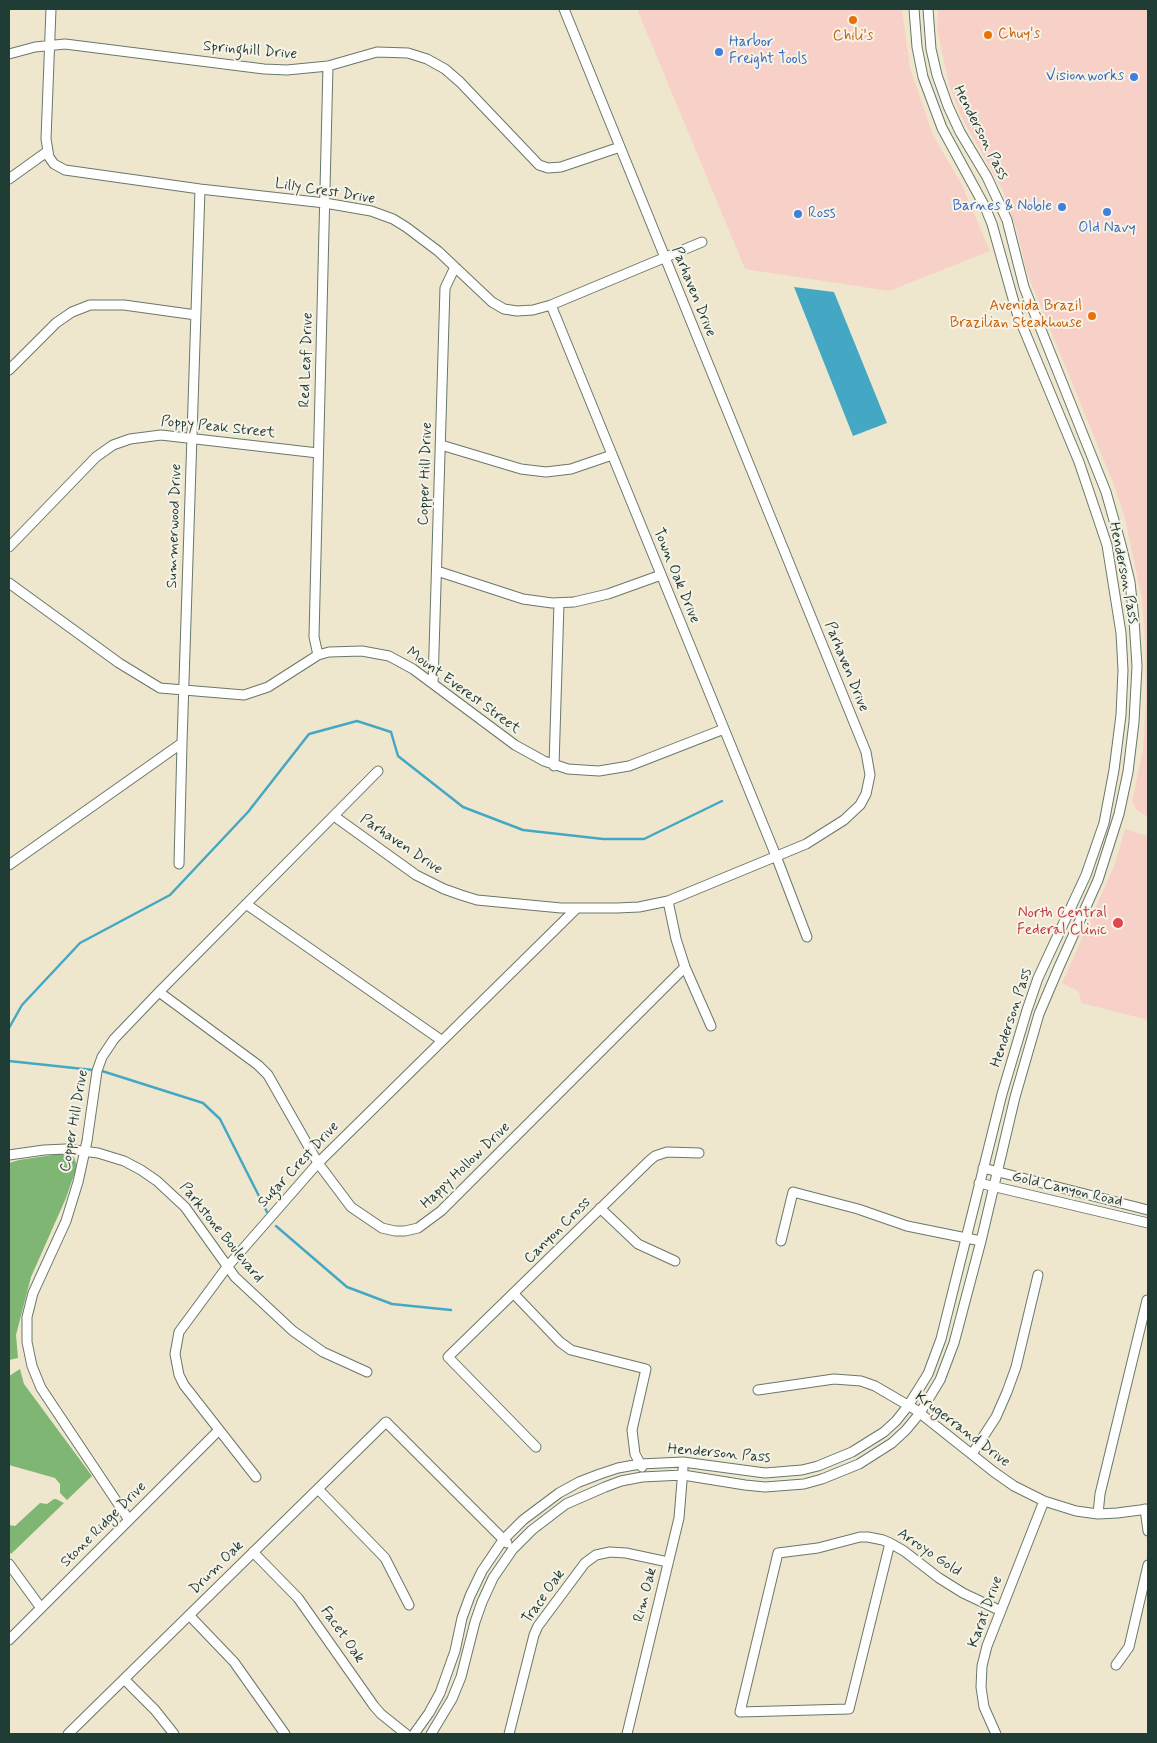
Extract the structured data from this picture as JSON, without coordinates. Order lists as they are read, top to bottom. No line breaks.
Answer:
{"streets":{"street":["Springhill Drive","Henderson Pass","Lilly Crest Drive","Parhaven Drive","Red Leaf Drive","Poppy Peak Street","Copper Hill Drive","Summerwood Drive","Town Oak Drive","Mount Everest Street","Sugar Crest Drive","Happy Hollow Drive","Gold Canyon Road","Canyon Cross","Parkstone Boulevard","Krugerrand Drive","Stone Ridge Drive","Arroyo Gold","Drum Oak","Rim Oak","Trace Oak","Karat Drive","Facet Oak"]},"crossings":[["Springhill Drive","Parhaven Drive"],["Springhill Drive","Red Leaf Drive"],["Henderson Pass","Gold Canyon Road"],["Henderson Pass","Krugerrand Drive"],["Henderson Pass","Drum Oak"],["Henderson Pass","Rim Oak"],["Lilly Crest Drive","Parhaven Drive"],["Lilly Crest Drive","Red Leaf Drive"],["Lilly Crest Drive","Copper Hill Drive"],["Lilly Crest Drive","Summerwood Drive"],["Lilly Crest Drive","Town Oak Drive"],["Parhaven Drive","Copper Hill Drive"],["Parhaven Drive","Town Oak Drive"],["Parhaven Drive","Sugar Crest Drive"],["Red Leaf Drive","Poppy Peak Street"],["Red Leaf Drive","Mount Everest Street"],["Poppy Peak Street","Summerwood Drive"],["Copper Hill Drive","Mount Everest Street"],["Copper Hill Drive","Happy Hollow Drive"],["Copper Hill Drive","Parkstone Boulevard"],["Copper Hill Drive","Stone Ridge Drive"],["Summerwood Drive","Mount Everest Street"],["Town Oak Drive","Mount Everest Street"],["Sugar Crest Drive","Happy Hollow Drive"],["Sugar Crest Drive","Parkstone Boulevard"],["Sugar Crest Drive","Stone Ridge Drive"],["Krugerrand Drive","Karat Drive"],["Arroyo Gold","Karat Drive"],["Drum Oak","Facet Oak"],["Rim Oak","Trace Oak"]],"places":["Chili's","Chuy's","Harbor Freight Tools","Visionworks","Barnes & Noble","Old Navy","Ross","Avenida Brazil Brazilian Steakhouse","North Central Federal Clinic"]}
